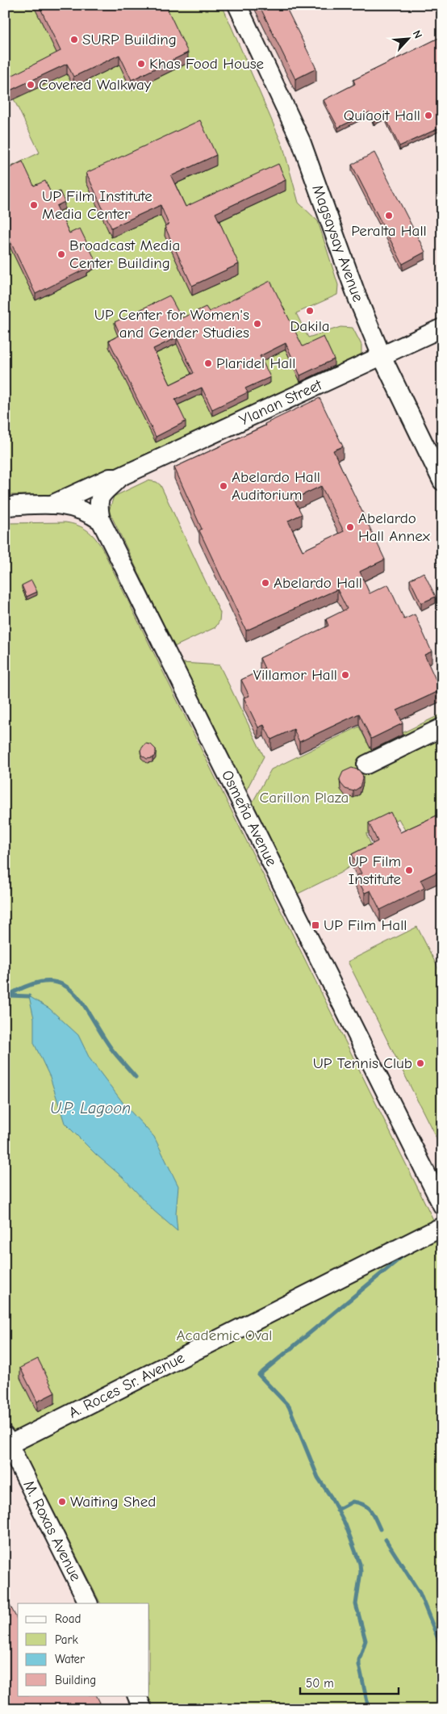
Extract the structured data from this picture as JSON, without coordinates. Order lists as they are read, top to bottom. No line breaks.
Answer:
{"streets":{"street":["Magsaysay Avenue","Ylanan Street","Osmeña Avenue","A. Roces Sr. Avenue","M. Roxas Avenue"]},"crossings":[["Magsaysay Avenue","Ylanan Street"],["Ylanan Street","Osmeña Avenue"],["A. Roces Sr. Avenue","M. Roxas Avenue"]],"water":["U.P. Lagoon"],"parks":["Carillon Plaza","Academic Oval"],"places":{"other":["SURP Building","Khas Food House","Covered Walkway","Quiaoit Hall","UP Film Institute Media Center","Peralta Hall","Broadcast Media Center Building","Dakila","UP Center for Women's and Gender Studies","Plaridel Hall","Abelardo Hall Auditorium","Abelardo Hall Annex","Abelardo Hall","Villamor Hall","UP Film Institute","UP Tennis Club","Waiting Shed"],"transit":["UP Film Hall"]},"legend":["Road","Park","Water","Building"],"scale_bar":"50 m","north":"top right"}
